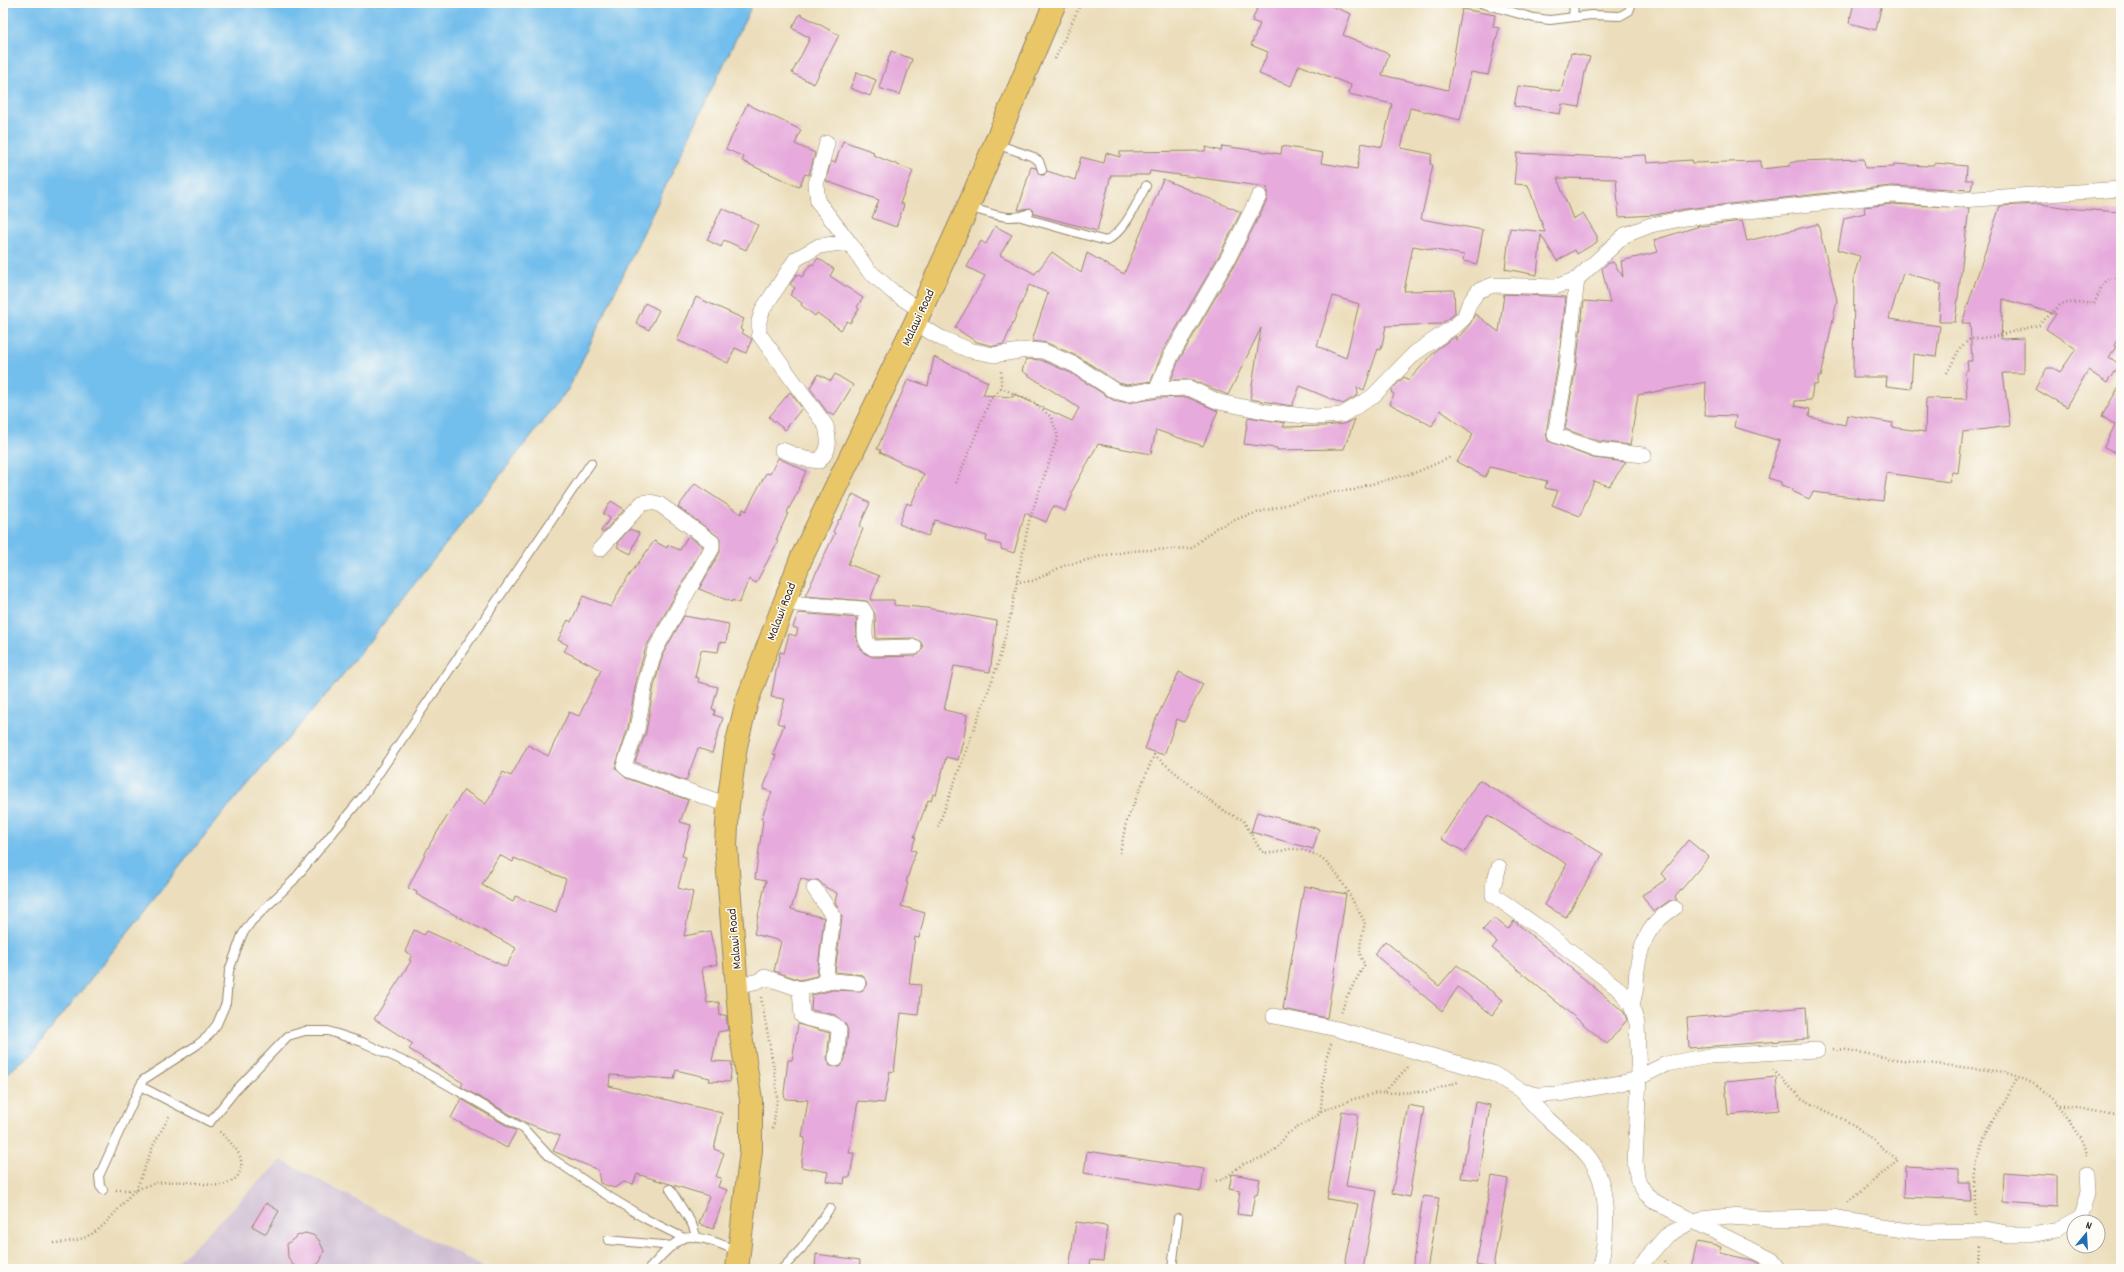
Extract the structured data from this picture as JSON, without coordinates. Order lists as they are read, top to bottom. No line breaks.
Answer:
{"streets":{"main road":["Malawi Road"]},"north":"top"}
